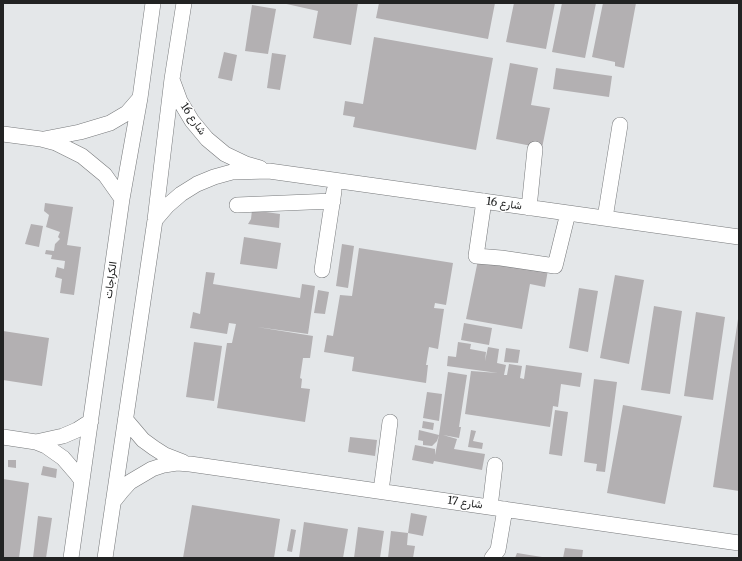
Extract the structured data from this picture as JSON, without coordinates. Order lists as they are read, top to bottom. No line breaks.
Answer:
{"streets":{"street":["شارع 16","الكراجات","شارع 17"]}}
